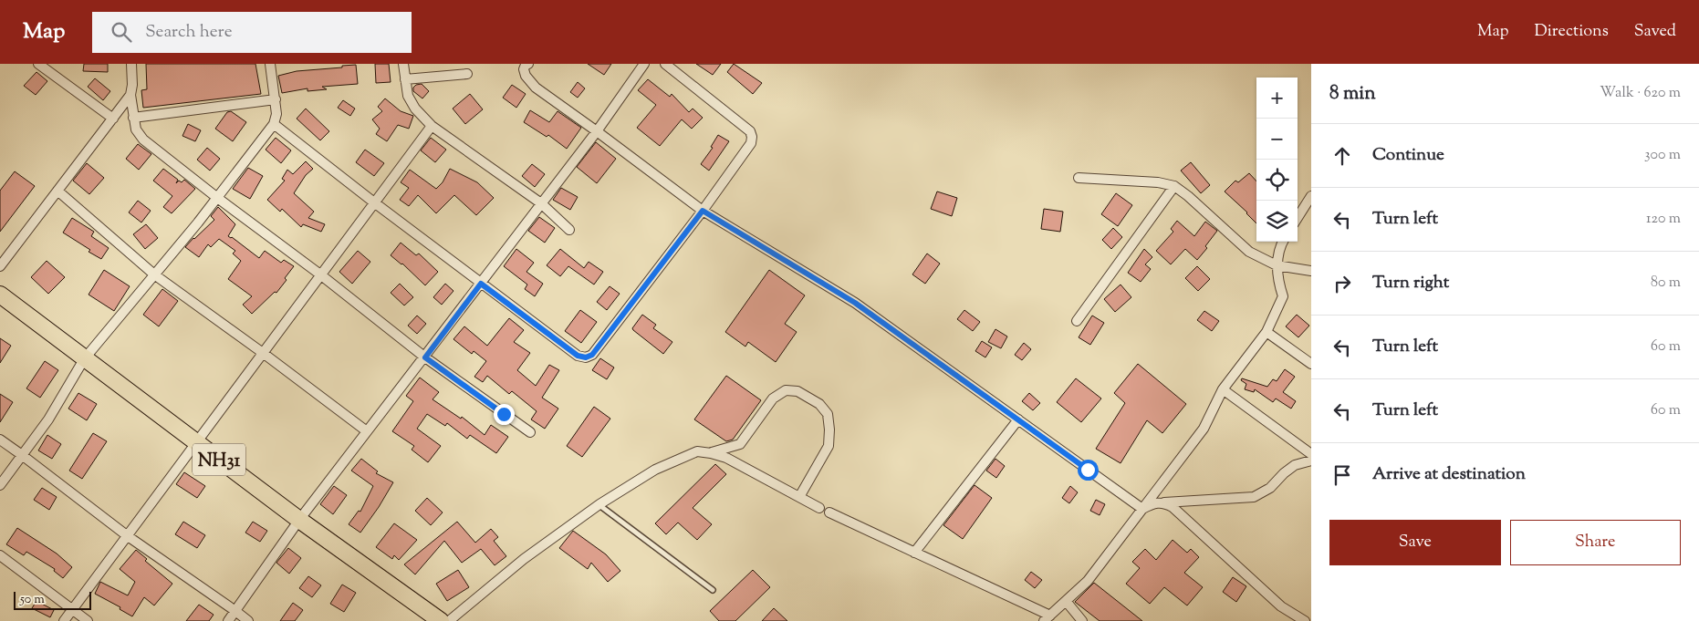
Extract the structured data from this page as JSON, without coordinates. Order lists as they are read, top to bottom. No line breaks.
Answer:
{"streets":{"highway":["NH31"]},"scale_bar":"50 m","page":{"header":"Map","search":"Search here","nav":["Map","Directions","Saved"],"heading":["8 min","Walk · 620 m"],"map_buttons":["+","−"],"list":[["Continue","300 m"],["Turn left","120 m"],["Turn right","80 m"],["Turn left","60 m"],["Turn left","60 m"],"Arrive at destination"],"buttons":["Save","Share"],"scale":"50 m"}}
